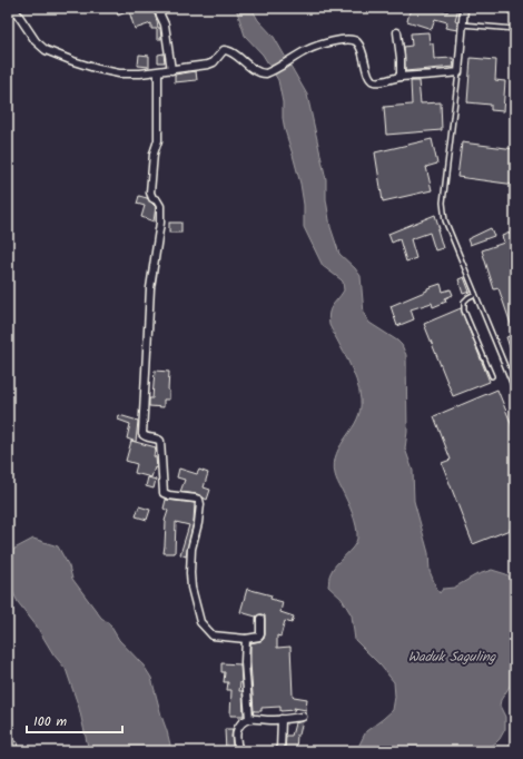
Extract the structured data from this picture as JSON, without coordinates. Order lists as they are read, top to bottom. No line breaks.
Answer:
{"water":["Waduk Saguling"],"scale_bar":"100 m"}
